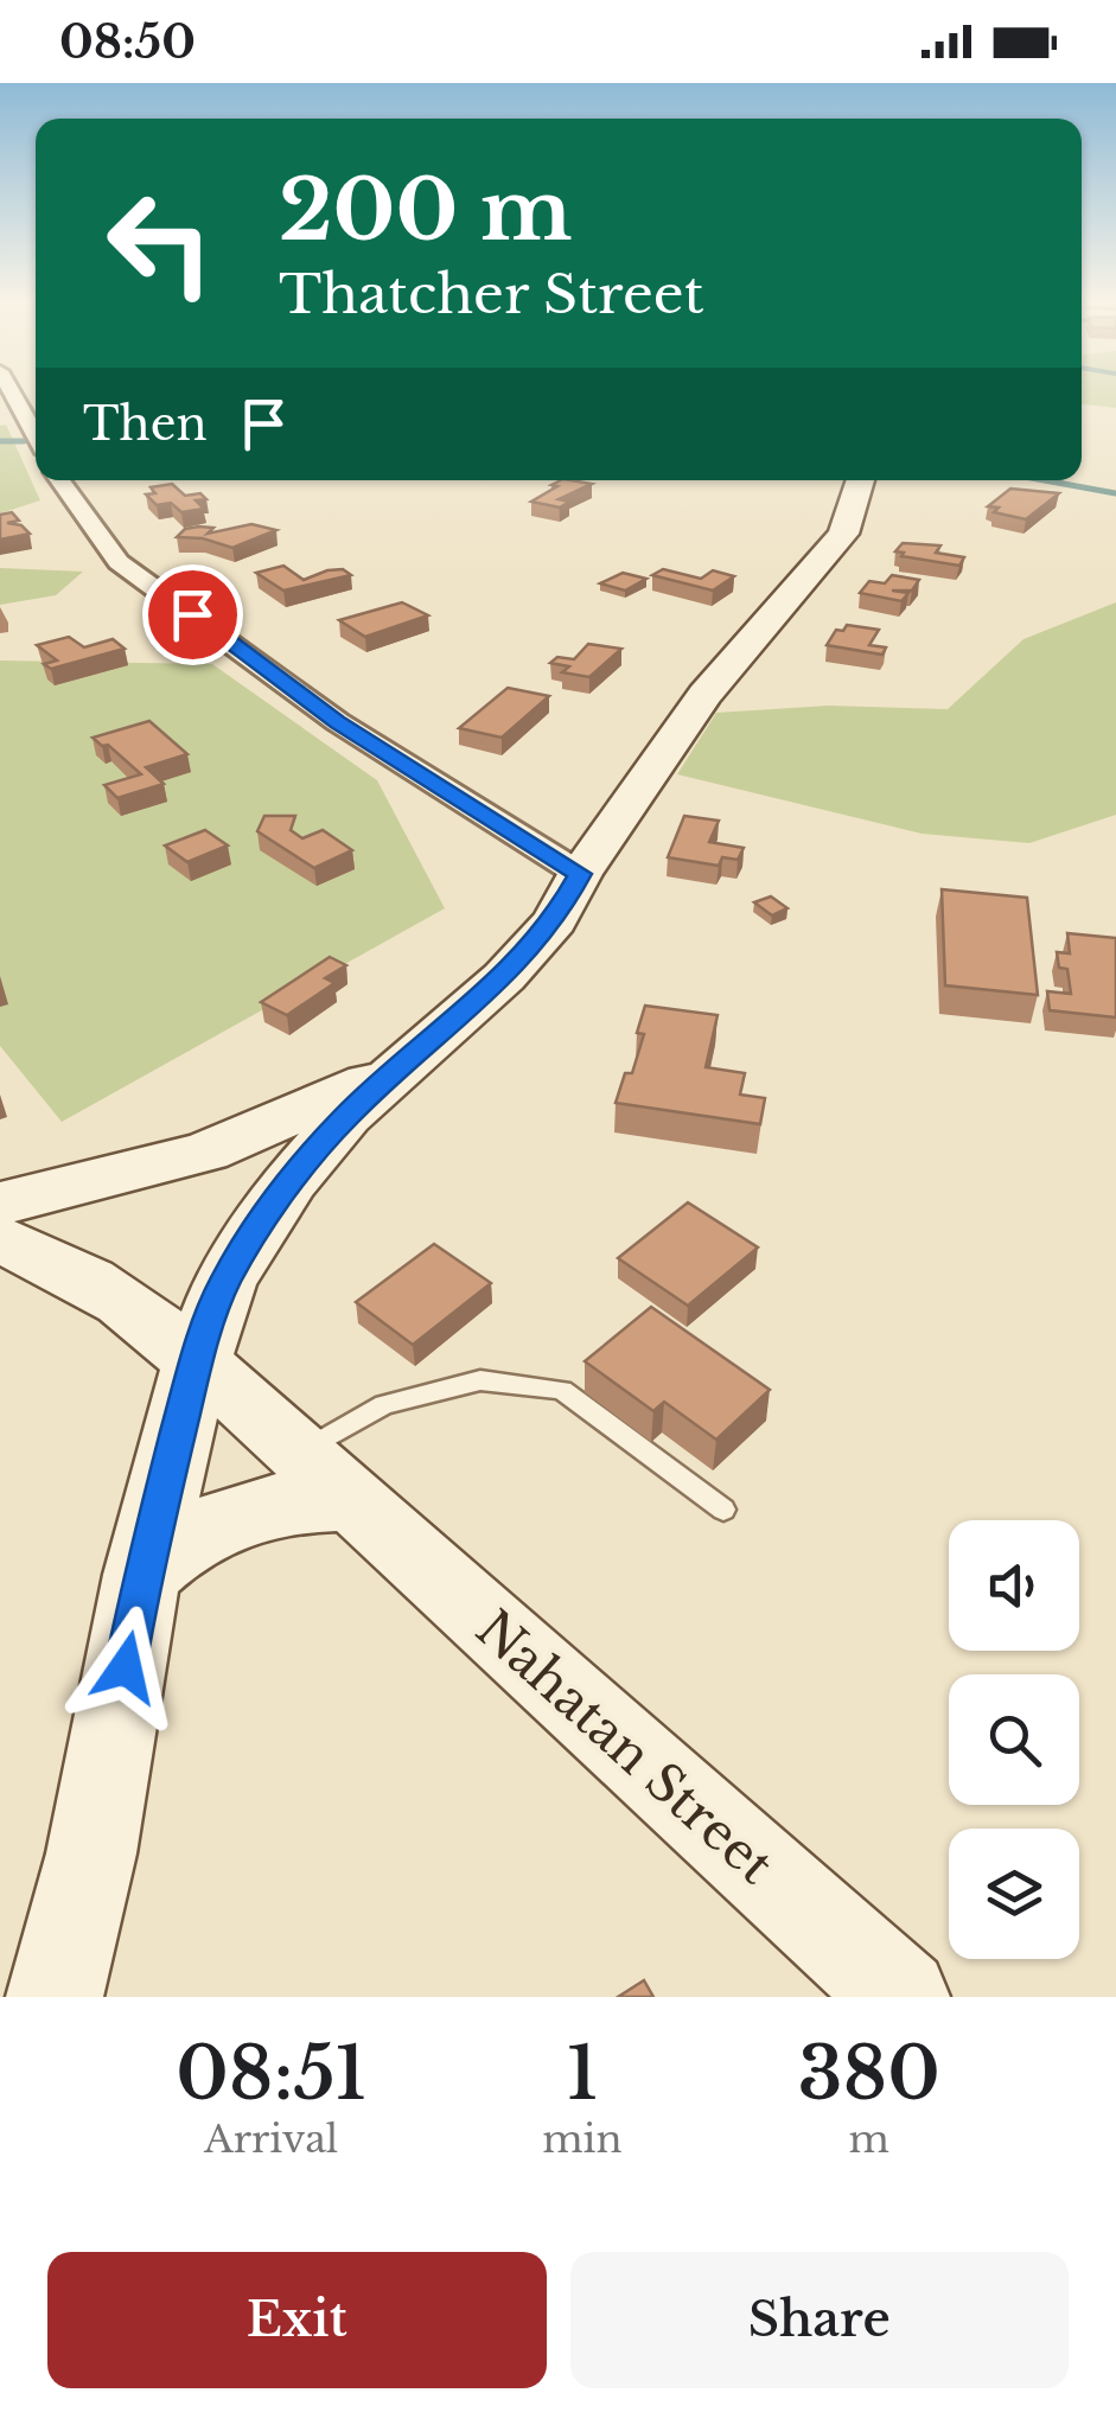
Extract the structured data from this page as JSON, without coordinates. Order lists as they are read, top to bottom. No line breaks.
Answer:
{"streets":{"main road":["Nahatan Street"]},"page":{"status":"08:50","turn":["200 m","Thatcher Street"],"then":"Then","eta":["08:51","Arrival","1","min","380","m"],"buttons":["Exit","Share"]}}
